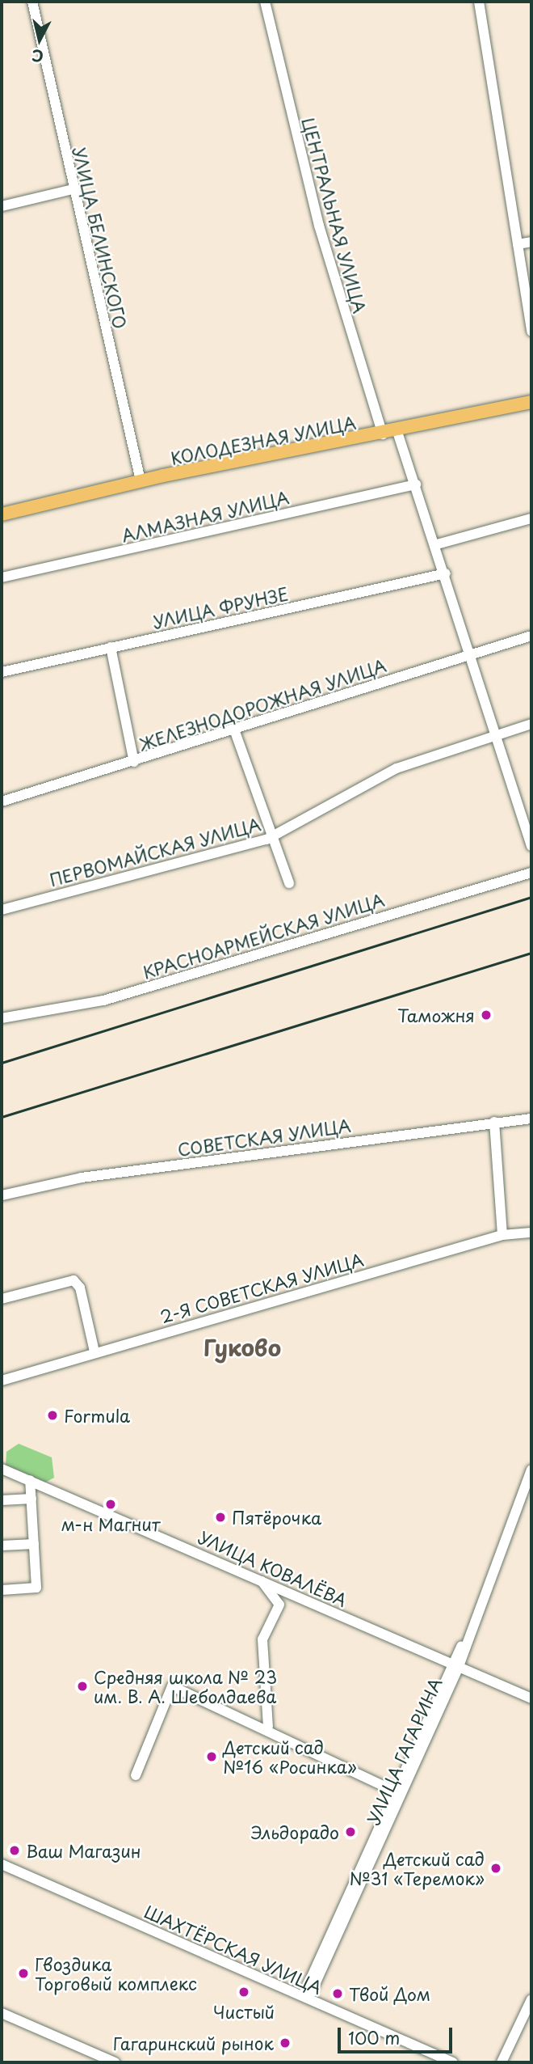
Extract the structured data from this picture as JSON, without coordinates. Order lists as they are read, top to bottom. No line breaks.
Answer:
{"streets":{"main road":["КОЛОДЕЗНАЯ УЛИЦА"],"street":["ЦЕНТРАЛЬНАЯ УЛИЦА","УЛИЦА БЕЛИНСКОГО","АЛМАЗНАЯ УЛИЦА","УЛИЦА ФРУНЗЕ","ЖЕЛЕЗНОДОРОЖНАЯ УЛИЦА","ПЕРВОМАЙСКАЯ УЛИЦА","КРАСНОАРМЕЙСКАЯ УЛИЦА","СОВЕТСКАЯ УЛИЦА","2-Я СОВЕТСКАЯ УЛИЦА","УЛИЦА КОВАЛЁВА","УЛИЦА ГАГАРИНА","ШАХТЁРСКАЯ УЛИЦА"]},"crossings":[["ЦЕНТРАЛЬНАЯ УЛИЦА","КОЛОДЕЗНАЯ УЛИЦА"],["УЛИЦА БЕЛИНСКОГО","КОЛОДЕЗНАЯ УЛИЦА"],["УЛИЦА КОВАЛЁВА","УЛИЦА ГАГАРИНА"],["УЛИЦА ГАГАРИНА","ШАХТЁРСКАЯ УЛИЦА"]],"districts":["Гуково"],"places":["Таможня","Formula","м-н Магнит","Пятёрочка","Средняя школа № 23 им. В. А. Шеболдаева","Детский сад №16 «Росинка»","Эльдорадо","Ваш Магазин","Детский сад №31 «Теремок»","Гвоздика Торговый комплекс","Чистый","Твой Дом","Гагаринский рынок"],"scale_bar":"100 m","north":"bottom"}
